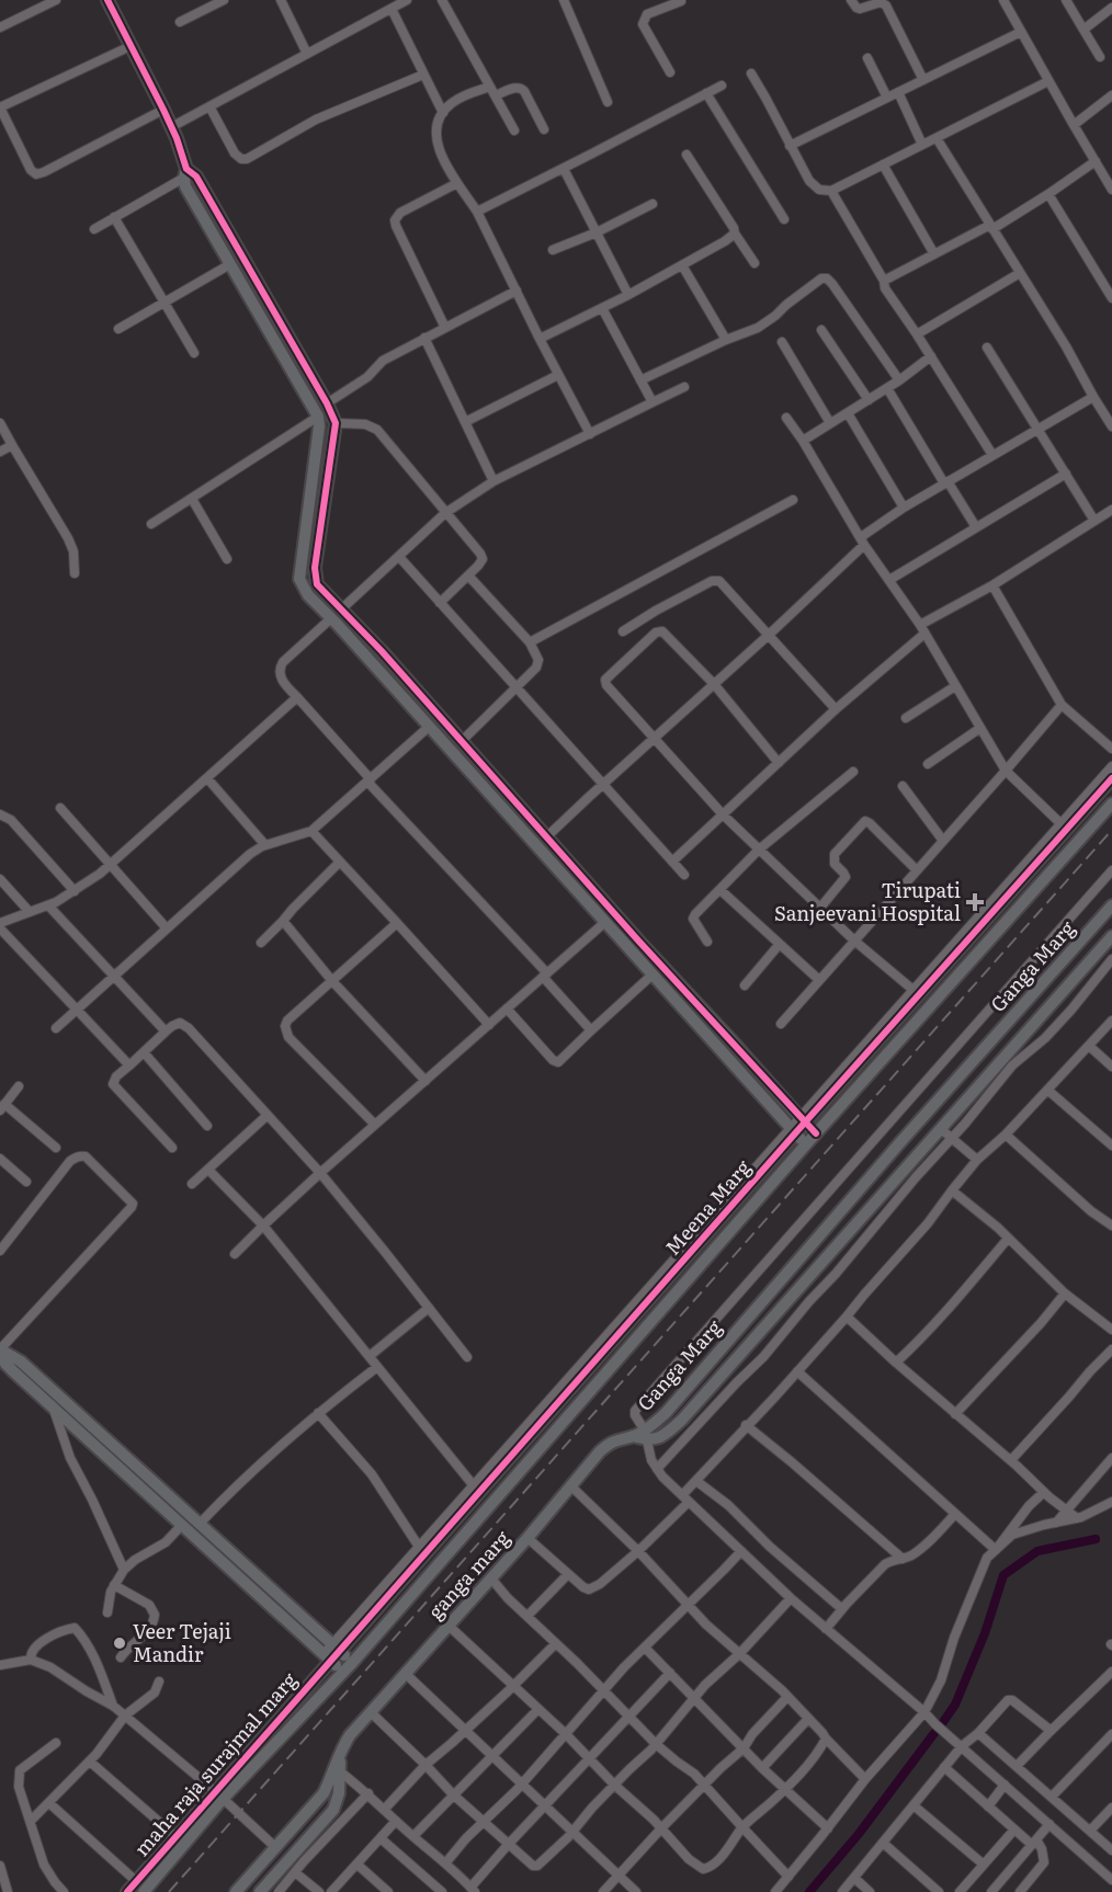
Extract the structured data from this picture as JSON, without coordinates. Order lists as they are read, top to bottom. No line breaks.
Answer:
{"streets":{"street":["Ganga Marg","Meena Marg","ganga marg","maha raja surajmal marg"]},"crossings":[["Ganga Marg","ganga marg"],["Meena Marg","maha raja surajmal marg"]],"places":{"health":["Tirupati Sanjeevani Hospital"],"other":["Veer Tejaji Mandir"]}}
